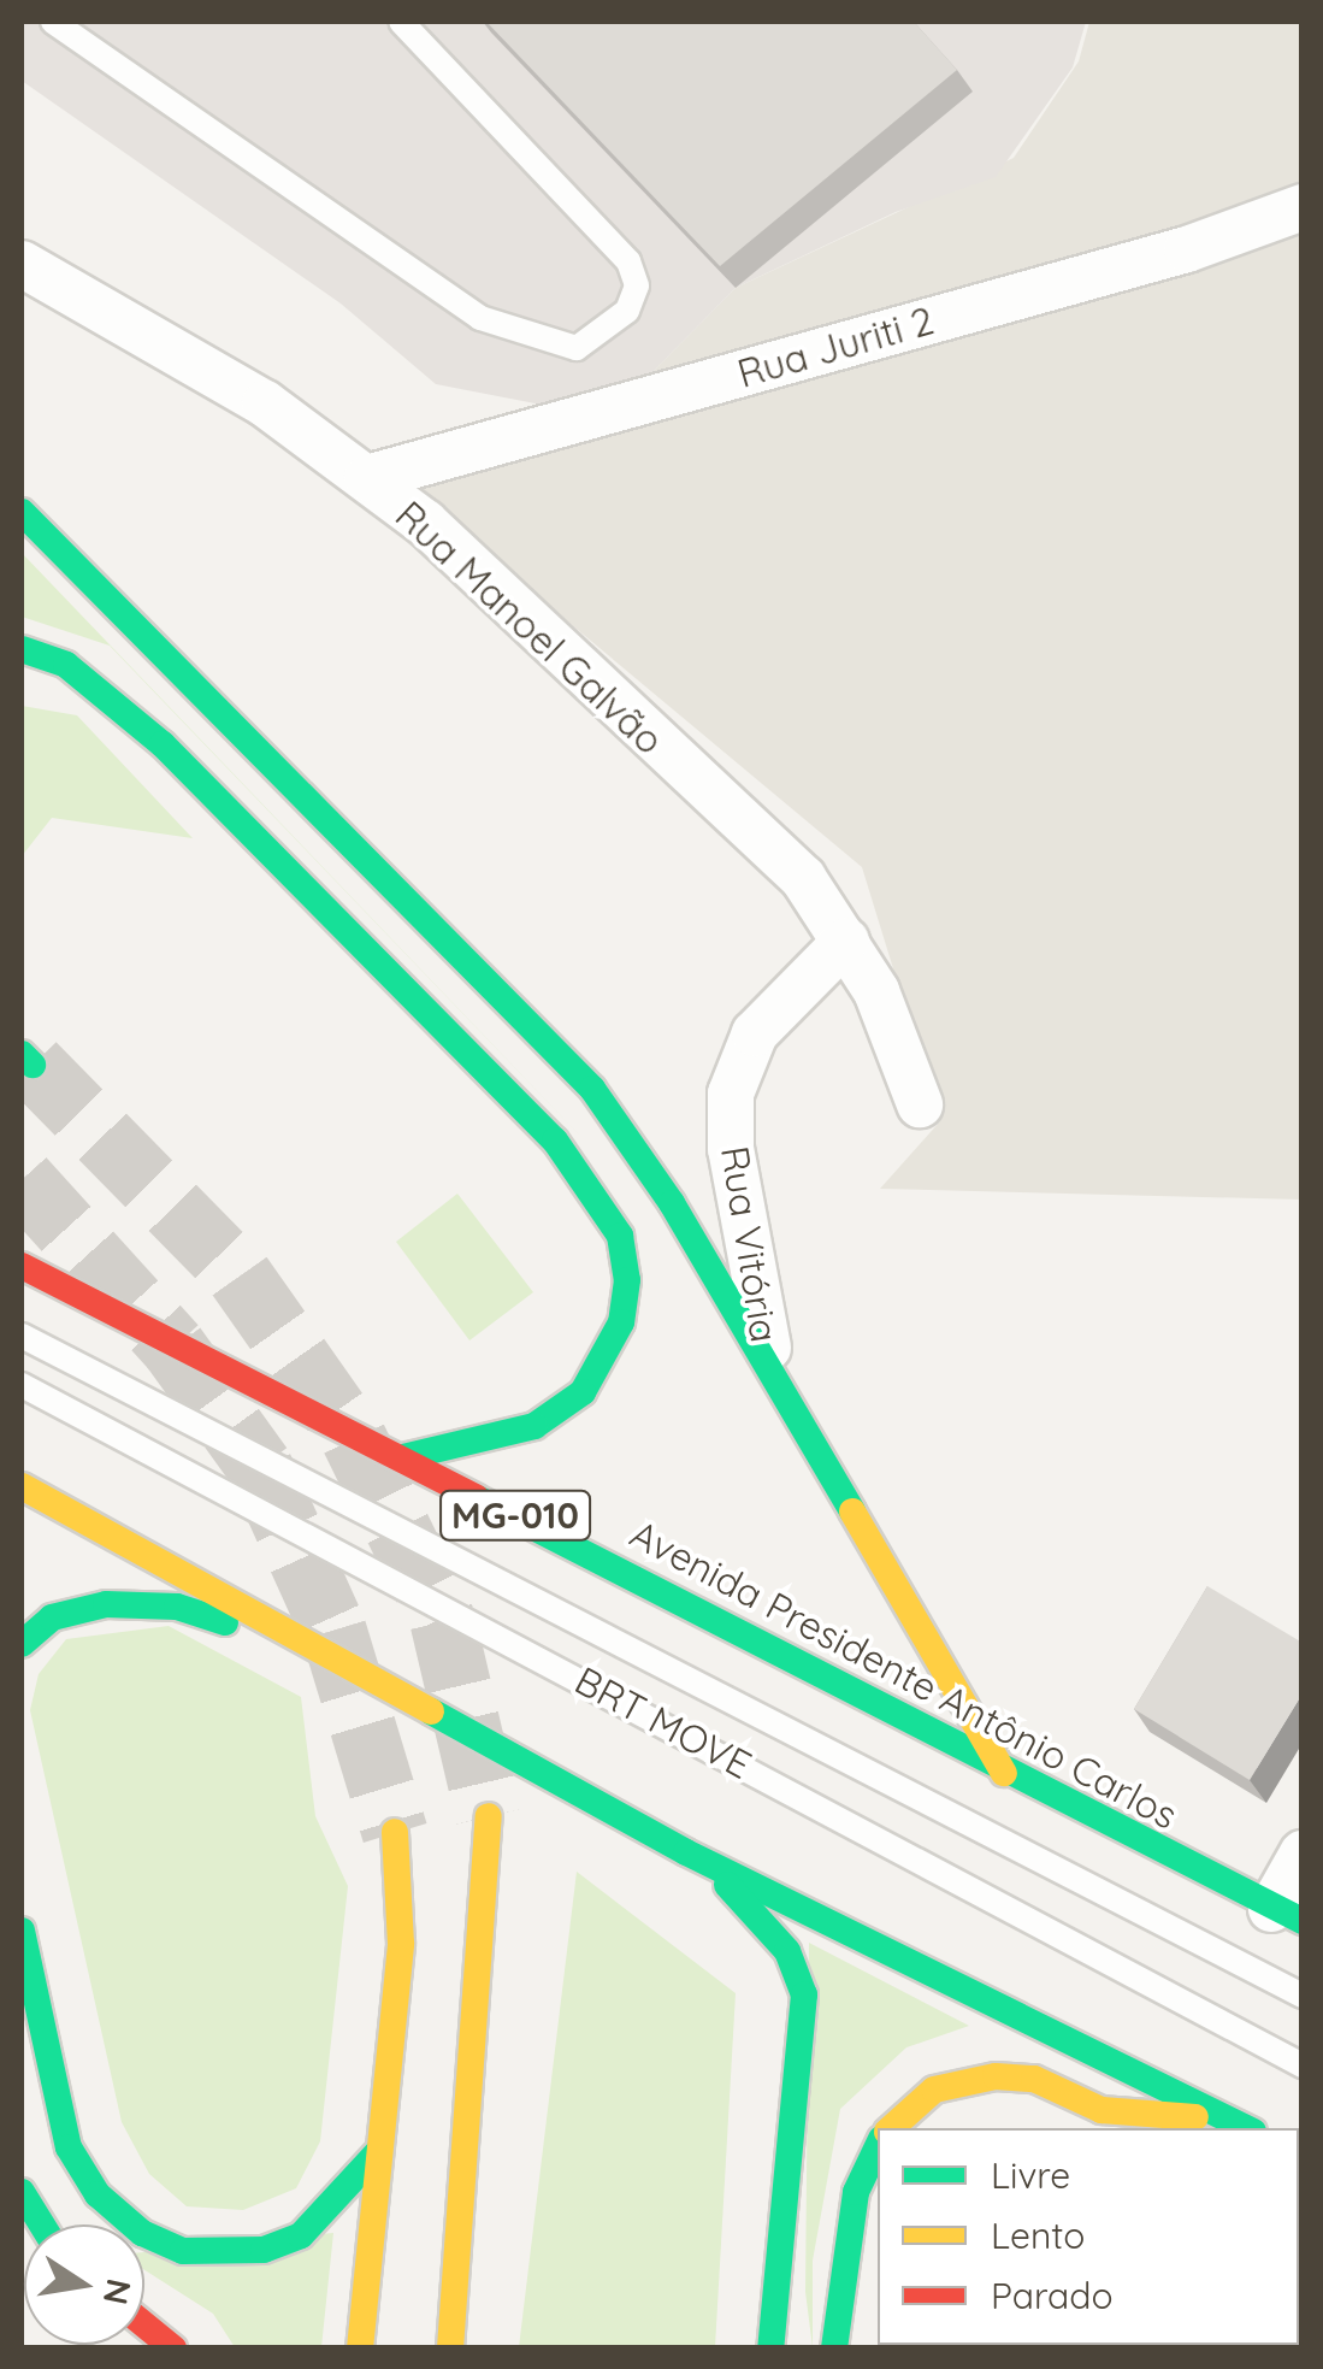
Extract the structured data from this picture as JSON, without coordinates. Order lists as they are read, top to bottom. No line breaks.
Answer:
{"streets":{"main road":["MG-010","Avenida Presidente Antônio Carlos"],"street":["Rua Juriti 2","Rua Manoel Galvão","Rua Vitória"],"lane":["BRT MOVE"]},"crossings":[["Rua Juriti 2","Rua Manoel Galvão"],["Rua Manoel Galvão","Rua Vitória"]],"legend":["Livre","Lento","Parado"],"north":"right"}
